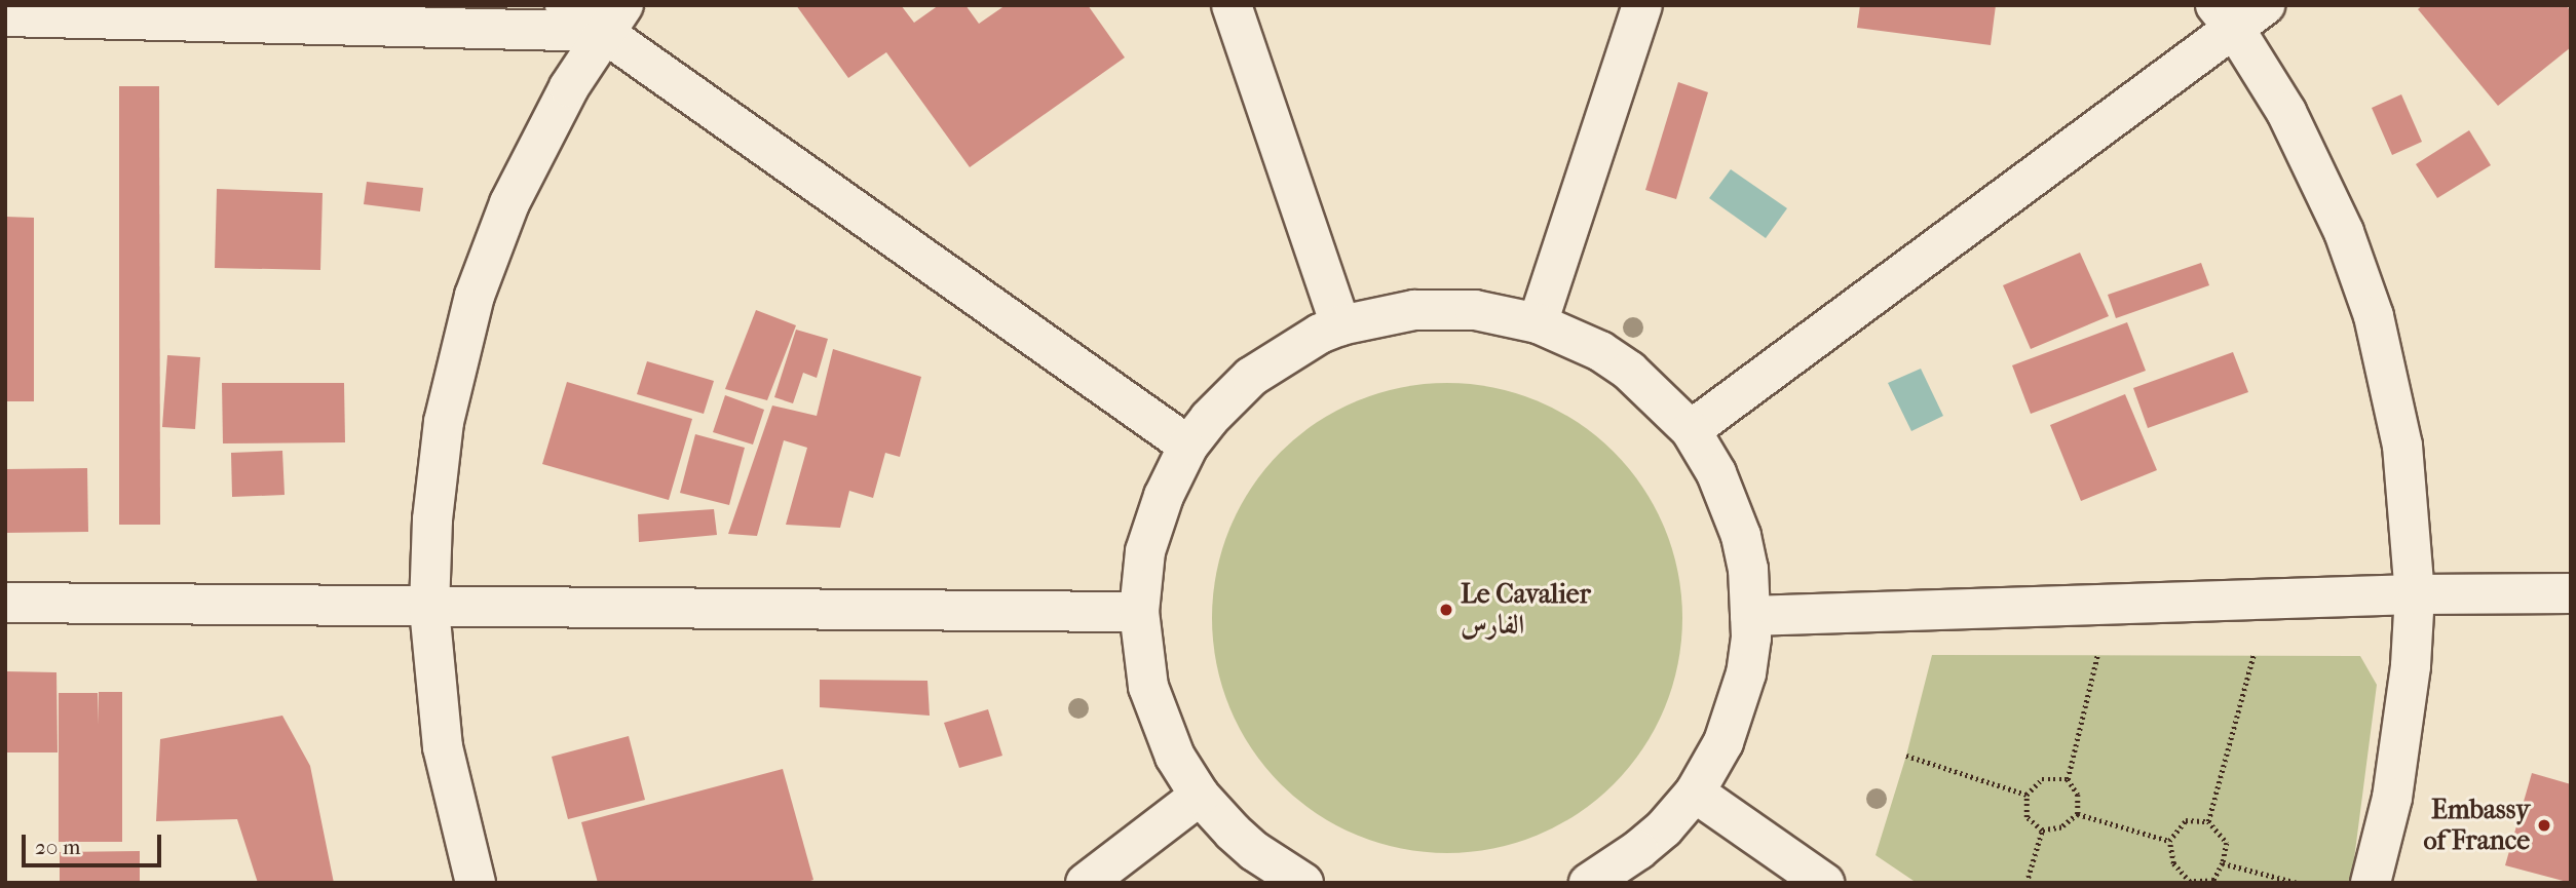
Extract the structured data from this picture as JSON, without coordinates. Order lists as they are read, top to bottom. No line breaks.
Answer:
{"places":["Le Cavalier الفارس","Embassy of France"],"scale_bar":"20 m"}
